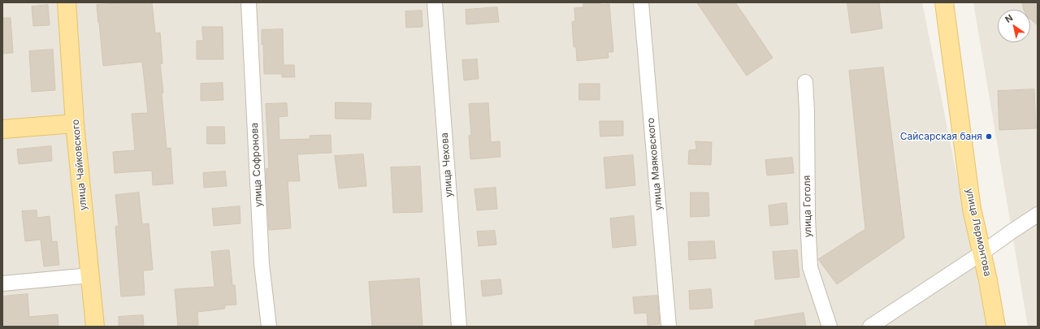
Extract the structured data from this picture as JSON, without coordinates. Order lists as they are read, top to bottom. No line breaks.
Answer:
{"streets":{"main road":["улица Чайковского","улица Лермонтова"],"street":["улица Маяковского","улица Софронова","улица Чехова","улица Гоголя"]},"places":["Сайсарская баня"],"north":"top left"}
